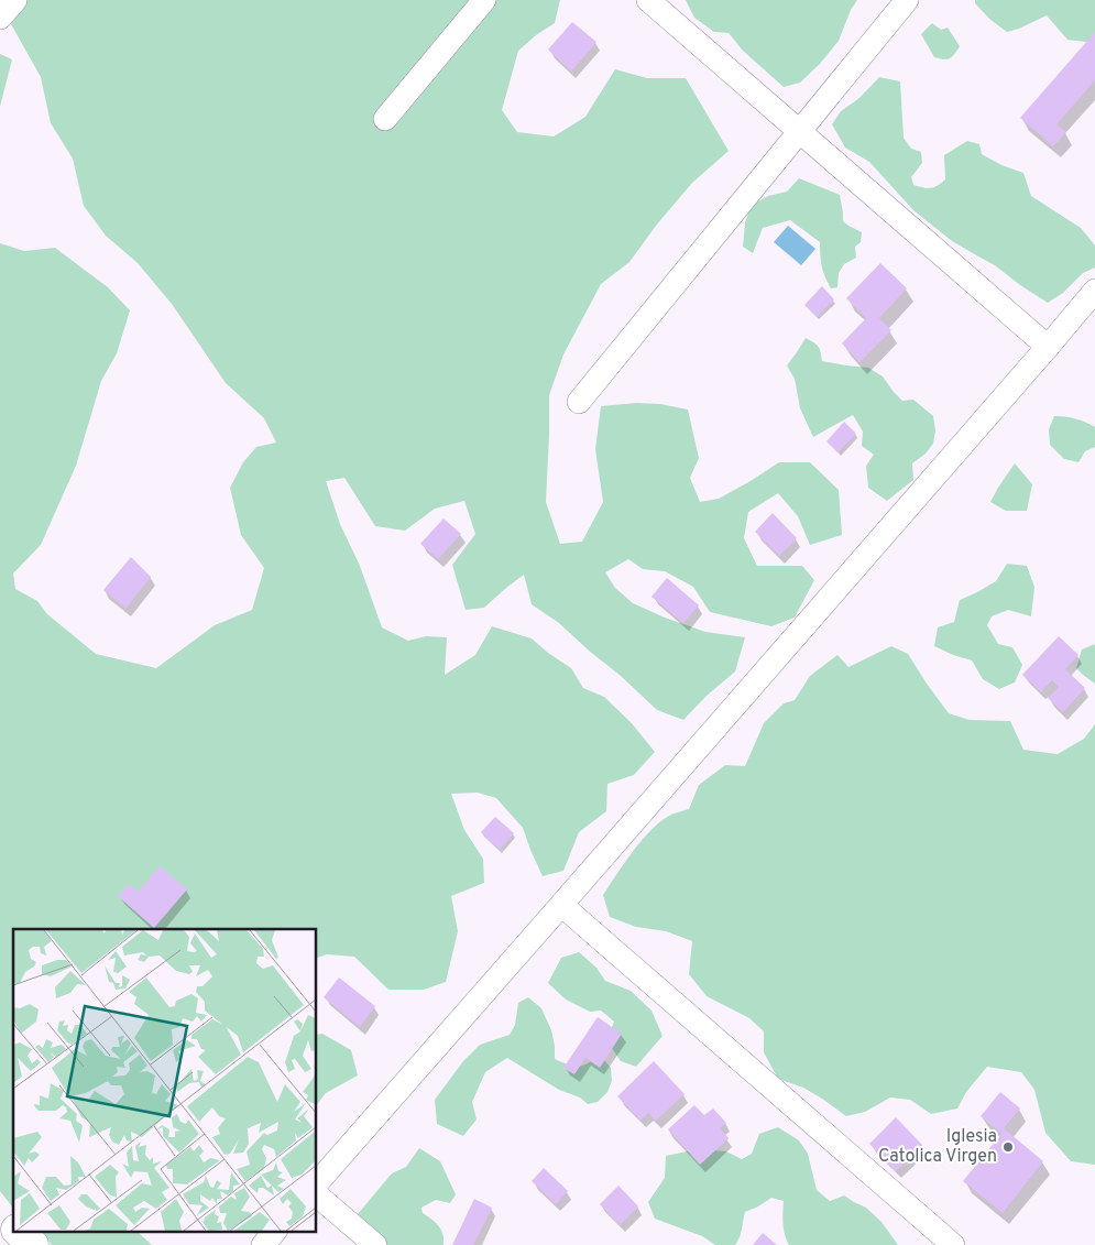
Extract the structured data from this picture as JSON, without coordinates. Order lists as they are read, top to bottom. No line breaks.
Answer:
{"places":["Iglesia Catolica Virgen"]}
